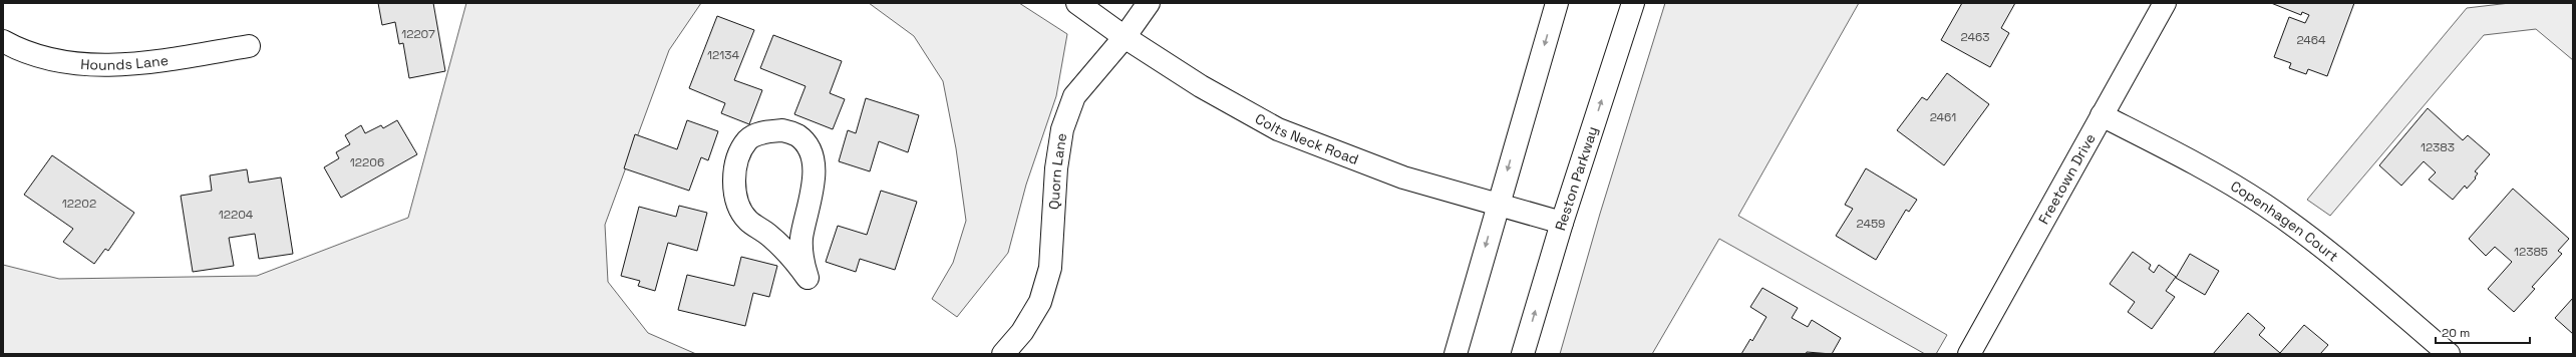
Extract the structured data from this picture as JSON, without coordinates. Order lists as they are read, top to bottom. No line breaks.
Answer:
{"streets":{"street":["Hounds Lane","Colts Neck Road","Quorn Lane","Reston Parkway","Freetown Drive","Copenhagen Court"]},"crossings":[["Colts Neck Road","Quorn Lane"],["Colts Neck Road","Reston Parkway"],["Freetown Drive","Copenhagen Court"]],"house_numbers":["12207","2463","2464","12134","2461","12383","12206","12202","12204","2459","12385"],"scale_bar":"20 m"}
